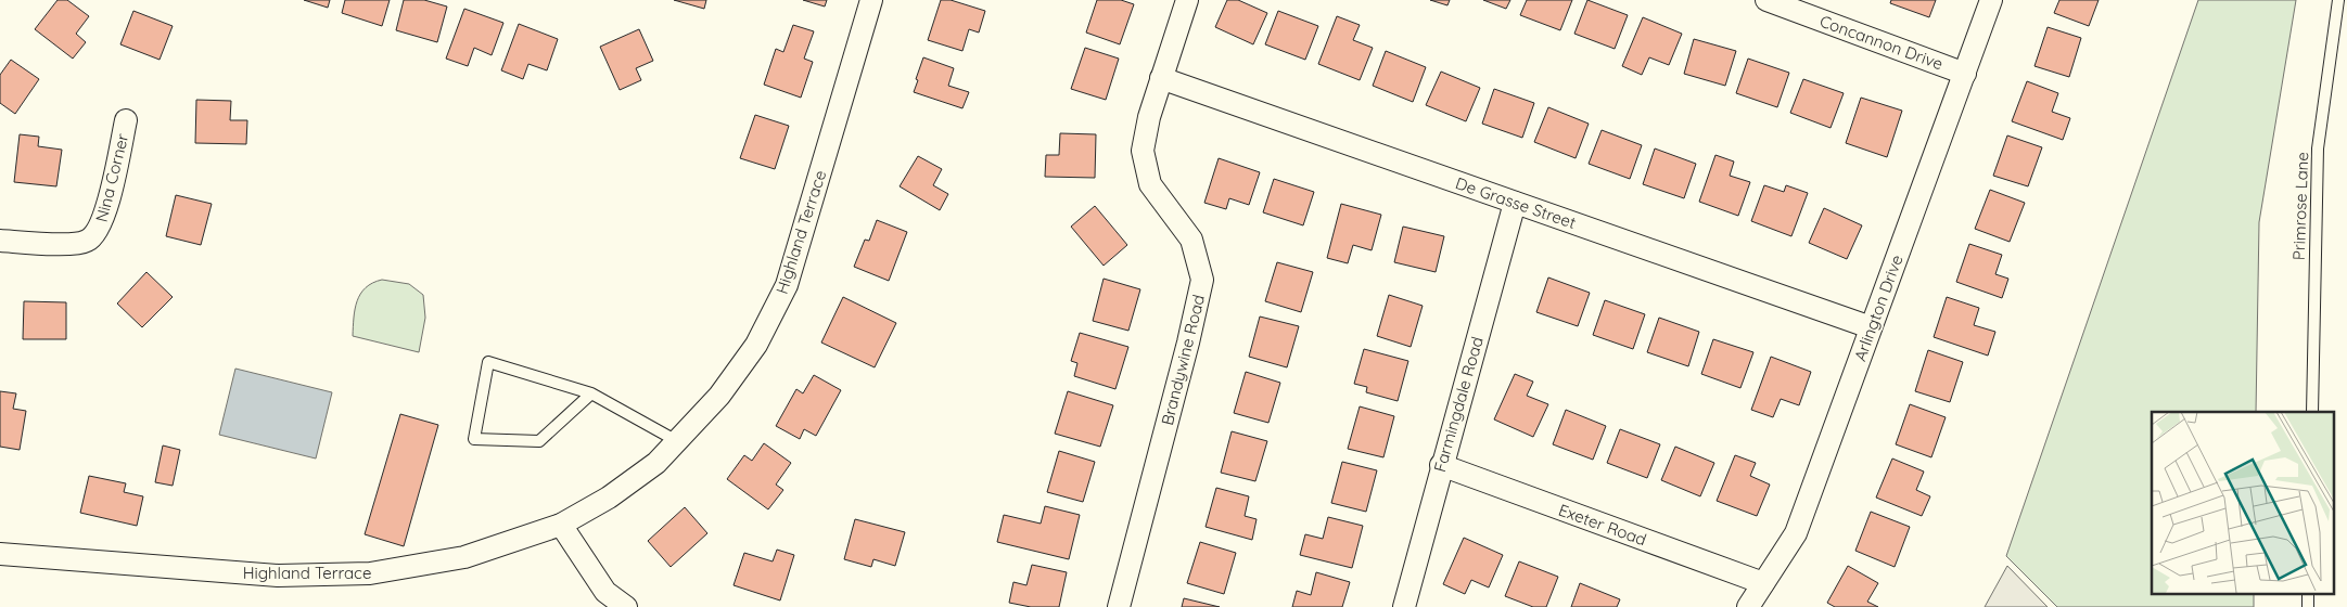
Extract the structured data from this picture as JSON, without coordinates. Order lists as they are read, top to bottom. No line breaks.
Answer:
{"streets":{"street":["Concannon Drive","Nina Corner","De Grasse Street","Highland Terrace","Arlington Drive","Brandywine Road","Farmingdale Road","Exeter Road"],"lane":["Primrose Lane"]},"crossings":[["Concannon Drive","Arlington Drive"],["De Grasse Street","Arlington Drive"],["De Grasse Street","Brandywine Road"],["De Grasse Street","Farmingdale Road"],["Arlington Drive","Exeter Road"],["Farmingdale Road","Exeter Road"]]}
